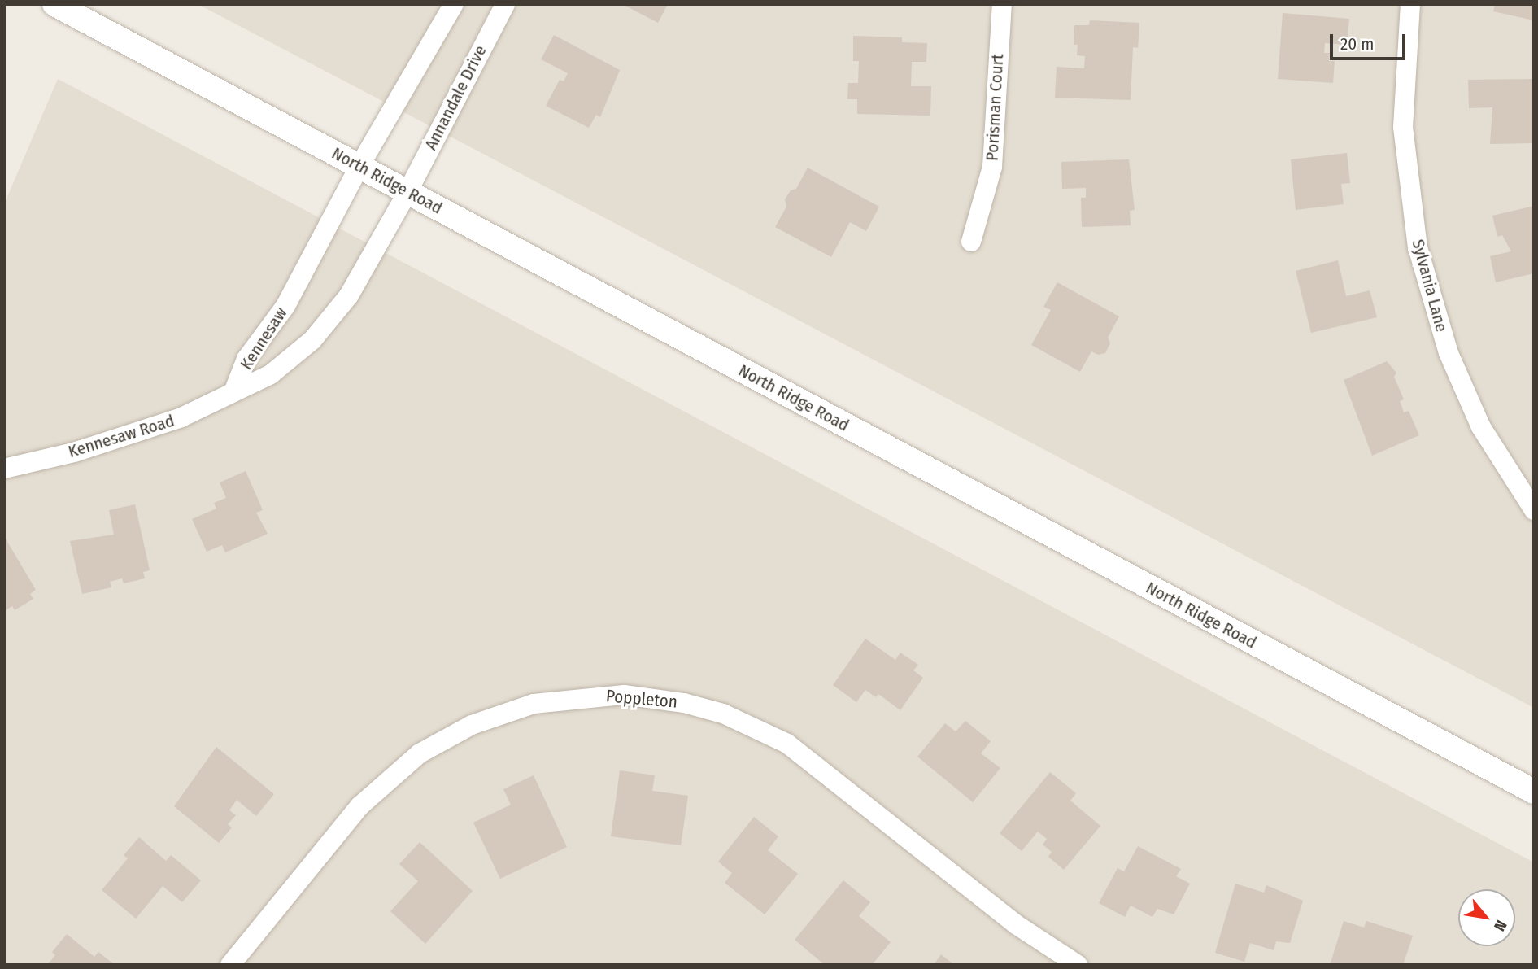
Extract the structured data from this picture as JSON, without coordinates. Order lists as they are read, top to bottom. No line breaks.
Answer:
{"streets":{"street":["Annandale Drive","Porisman Court","North Ridge Road","Sylvania Lane","Kennesaw","Kennesaw Road","Poppleton"]},"crossings":[["Annandale Drive","North Ridge Road"],["Annandale Drive","Kennesaw"],["North Ridge Road","Kennesaw"],["Kennesaw","Kennesaw Road"]],"scale_bar":"20 m","north":"bottom right"}
